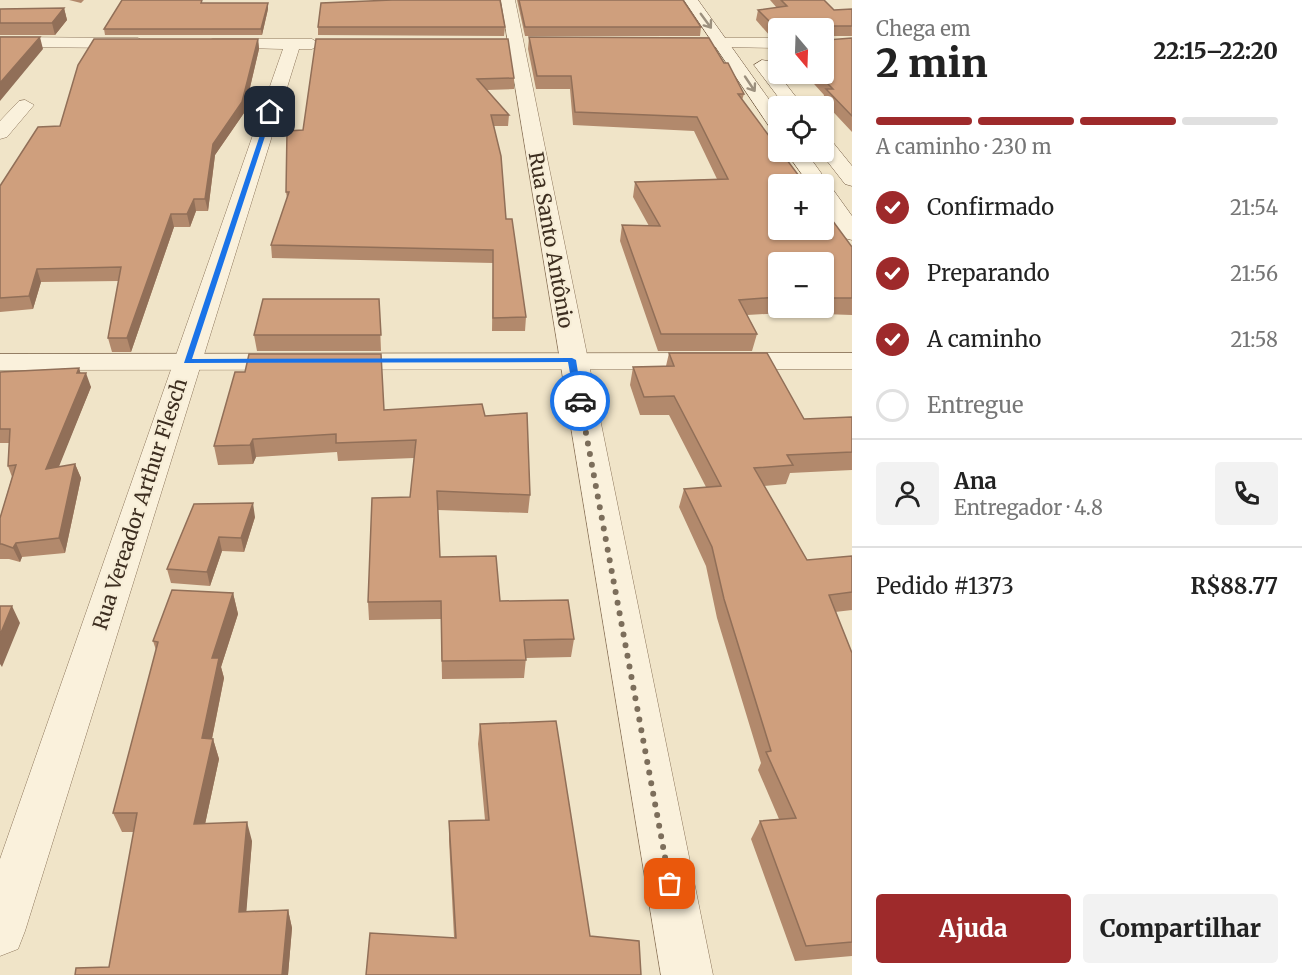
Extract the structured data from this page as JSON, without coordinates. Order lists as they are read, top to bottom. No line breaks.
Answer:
{"streets":{"street":["Rua Santo Antônio","Rua Vereador Arthur Flesch"]},"north":"bottom","page":{"heading":["2 min","Chega em","22:15–22:20"],"panel":["Ana","Entregador · 4.8","Pedido #1373","R$88.77"],"map_buttons":["+","−"],"bar":"A caminho · 230 m","list":[["Confirmado","21:54"],["Preparando","21:56"],["A caminho","21:58"],"Entregue"],"buttons":["Ajuda","Compartilhar"]}}
